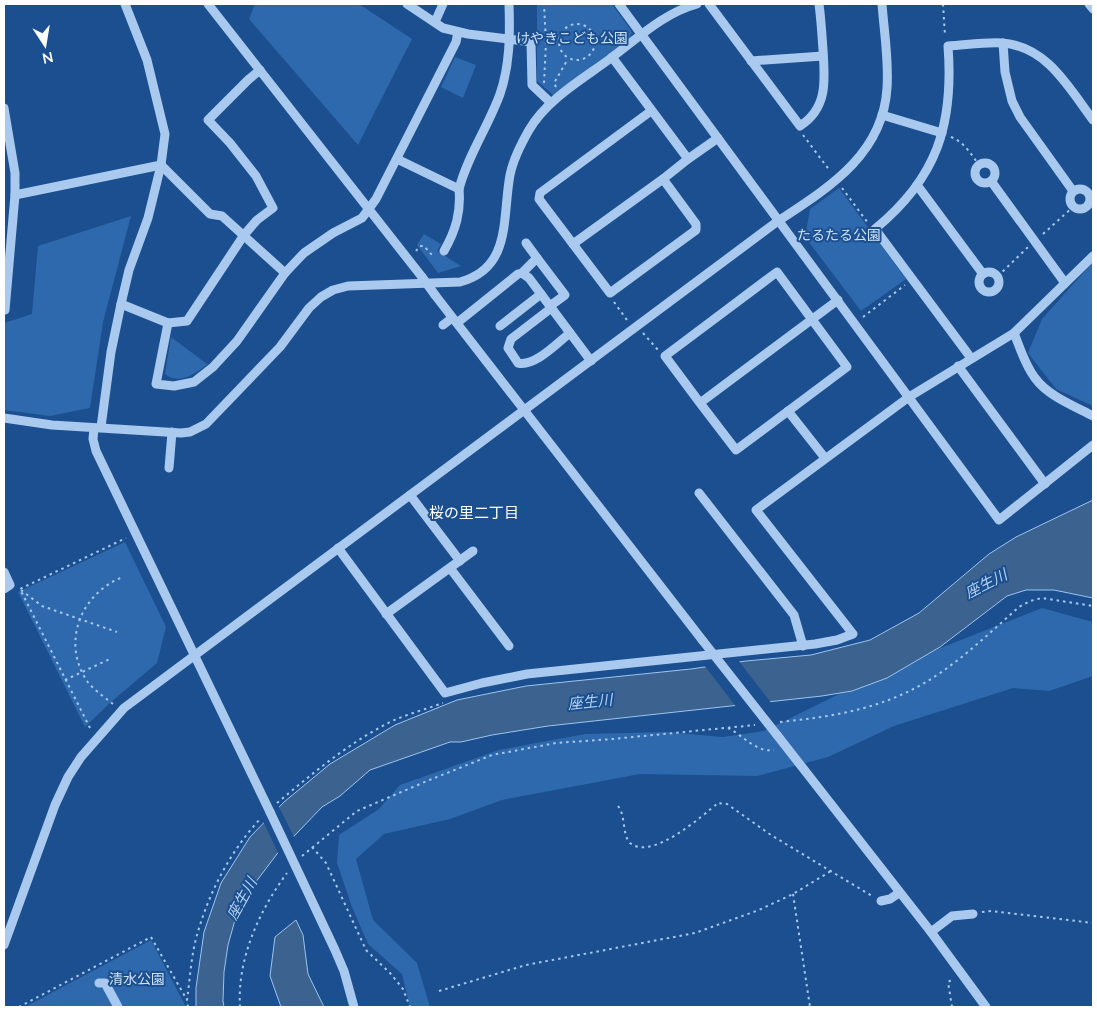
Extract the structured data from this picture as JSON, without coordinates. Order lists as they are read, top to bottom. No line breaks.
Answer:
{"districts":["桜の里二丁目"],"water":["座生川"],"parks":["けやきこども公園","たるたる公園","清水公園"],"north":"bottom"}
